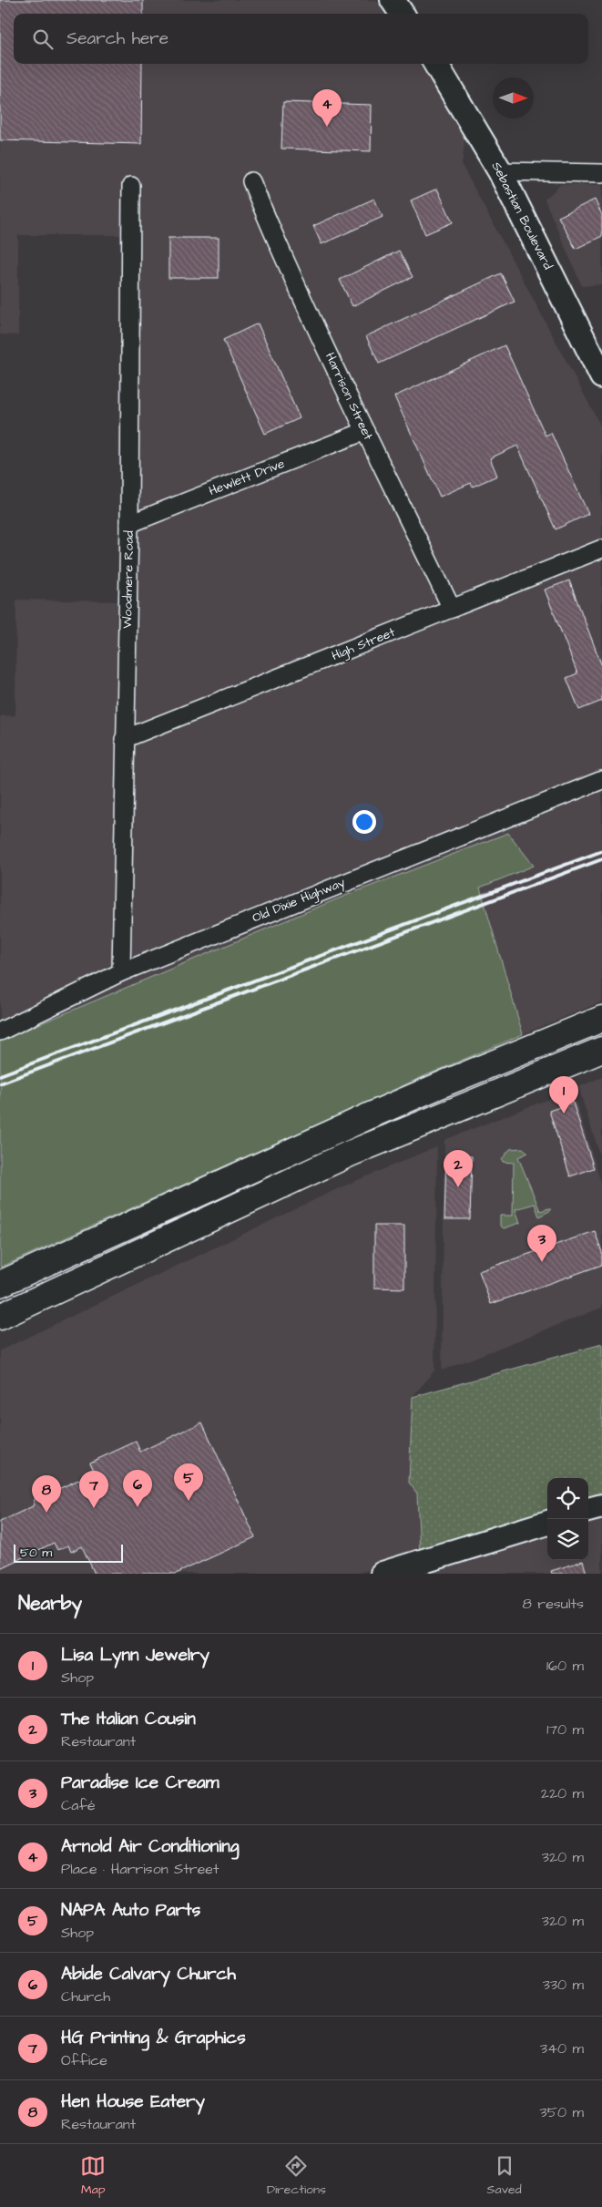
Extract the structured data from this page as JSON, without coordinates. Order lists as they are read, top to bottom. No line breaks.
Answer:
{"streets":{"main road":["Sebastian Boulevard"],"street":["Harrison Street","Hewlett Drive","Woodmere Road","High Street","Old Dixie Highway"]},"crossings":[["Harrison Street","Hewlett Drive"],["Harrison Street","High Street"],["Hewlett Drive","Woodmere Road"],["Woodmere Road","High Street"],["Woodmere Road","Old Dixie Highway"]],"scale_bar":"50 m","north":"right","page":{"search":"Search here","pins":["4","1","2","3","5","6","7","8"],"scale":"50 m","heading":["Nearby","8 results"],"list":[{"mark":"1","name":"Lisa Lynn Jewelry","note":"Shop","value":"160 m"},{"mark":"2","name":"The Italian Cousin","note":"Restaurant","value":"170 m"},{"mark":"3","name":"Paradise Ice Cream","note":"Café","value":"220 m"},{"mark":"4","name":"Arnold Air Conditioning","note":"Place · Harrison Street","value":"320 m"},{"mark":"5","name":"NAPA Auto Parts","note":"Shop","value":"320 m"},{"mark":"6","name":"Abide Calvary Church","note":"Church","value":"330 m"},{"mark":"7","name":"HG Printing & Graphics","note":"Office","value":"340 m"},{"mark":"8","name":"Hen House Eatery","note":"Restaurant","value":"350 m"}],"nav":["Map","Directions","Saved"]}}
